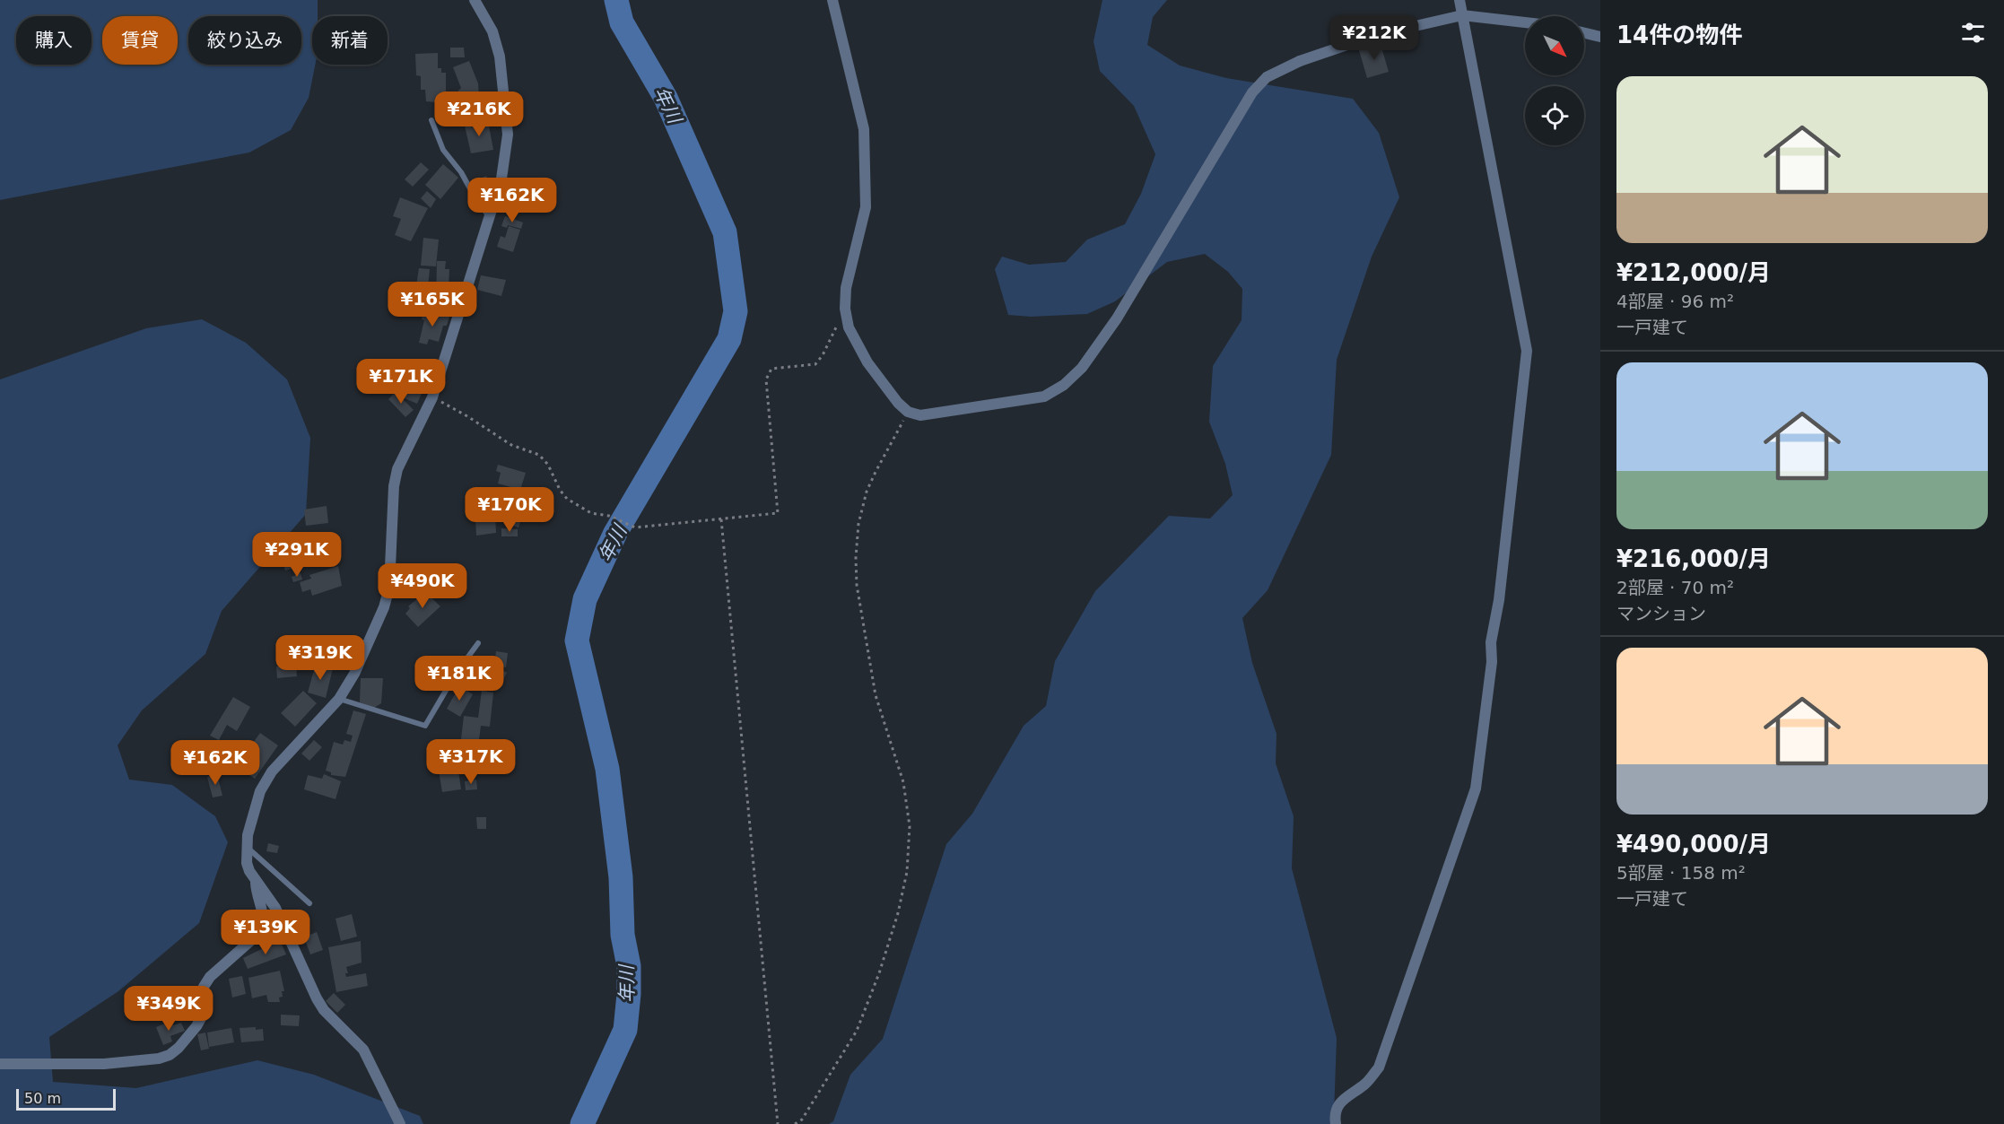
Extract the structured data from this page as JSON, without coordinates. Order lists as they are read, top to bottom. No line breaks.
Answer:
{"water":["年川"],"scale_bar":"50 m","north":"bottom right","page":{"heading":"14件の物件","price":["¥212K","¥216K","¥162K","¥165K","¥171K","¥170K","¥291K","¥490K","¥319K","¥181K","¥317K","¥162K","¥139K","¥349K"],"chip":["購入","賃貸","絞り込み","新着"],"list":[{"name":"¥212,000/月","note":"4部屋 · 96 m² · 一戸建て"},{"name":"¥216,000/月","note":"2部屋 · 70 m² · マンション"},{"name":"¥490,000/月","note":"5部屋 · 158 m² · 一戸建て"}],"scale":"50 m"}}
